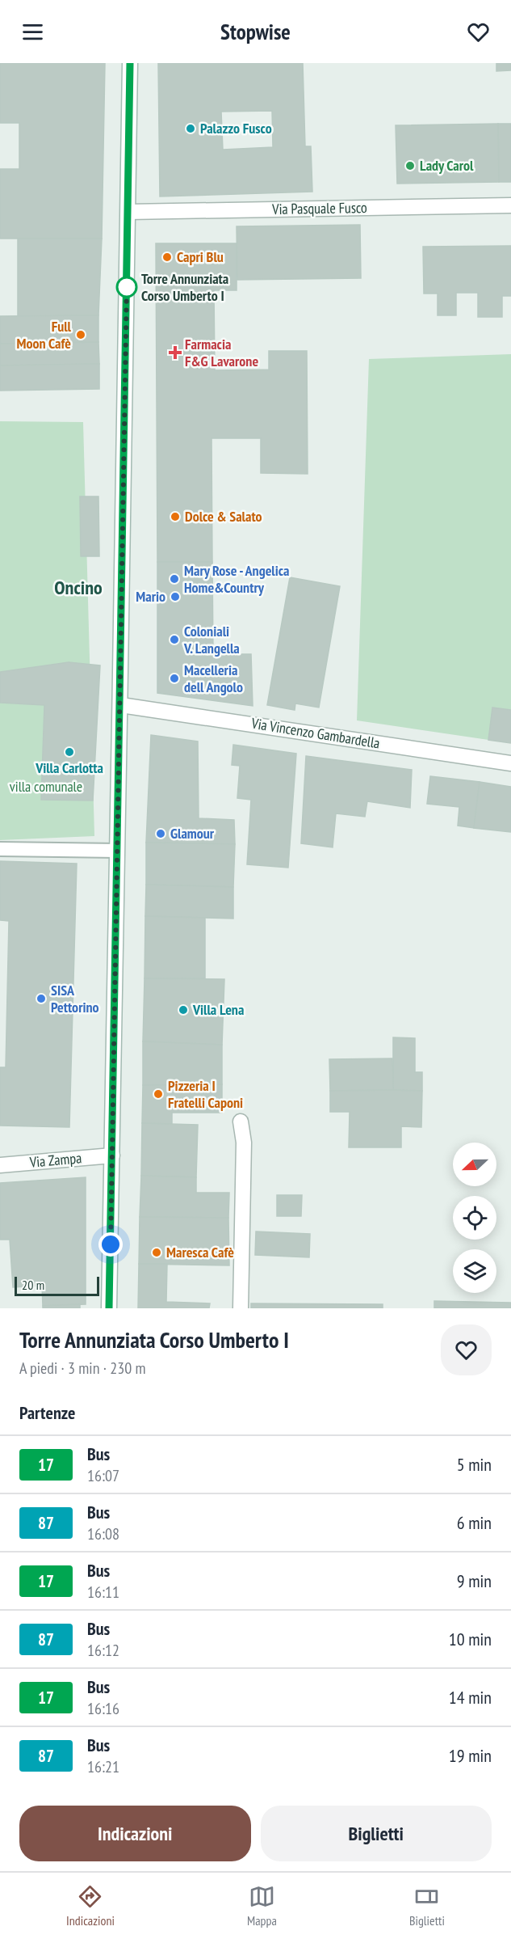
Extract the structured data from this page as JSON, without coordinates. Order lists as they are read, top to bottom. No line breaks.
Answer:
{"streets":{"street":["Via Pasquale Fusco","Via Vincenzo Gambardella","Via Zampa"]},"districts":["Oncino"],"parks":["villa comunale"],"places":{"other":["Palazzo Fusco","Lady Carol","Capri Blu","Torre Annunziata Corso Umberto I","Full Moon Cafè","Dolce & Salato","Mary Rose - Angelica Home&Country","Mario","Coloniali V. Langella","Macelleria dell Angolo","Villa Carlotta","Glamour","SISA Pettorino","Villa Lena","Pizzeria I Fratelli Caponi","Maresca Cafè"],"health":["Farmacia F&G Lavarone"]},"lines":["bus line 17"],"scale_bar":"20 m","north":"left","page":{"header":"Stopwise","scale":"20 m","heading":[["Torre Annunziata Corso Umberto I","A piedi · 3 min · 230 m"],"Partenze"],"list":[{"mark":"17","name":"Bus","note":"16:07","value":"5 min"},{"mark":"87","name":"Bus","note":"16:08","value":"6 min"},{"mark":"17","name":"Bus","note":"16:11","value":"9 min"},{"mark":"87","name":"Bus","note":"16:12","value":"10 min"},{"mark":"17","name":"Bus","note":"16:16","value":"14 min"},{"mark":"87","name":"Bus","note":"16:21","value":"19 min"}],"buttons":["Indicazioni","Biglietti"],"tabs":["Indicazioni","Mappa","Biglietti"]}}
